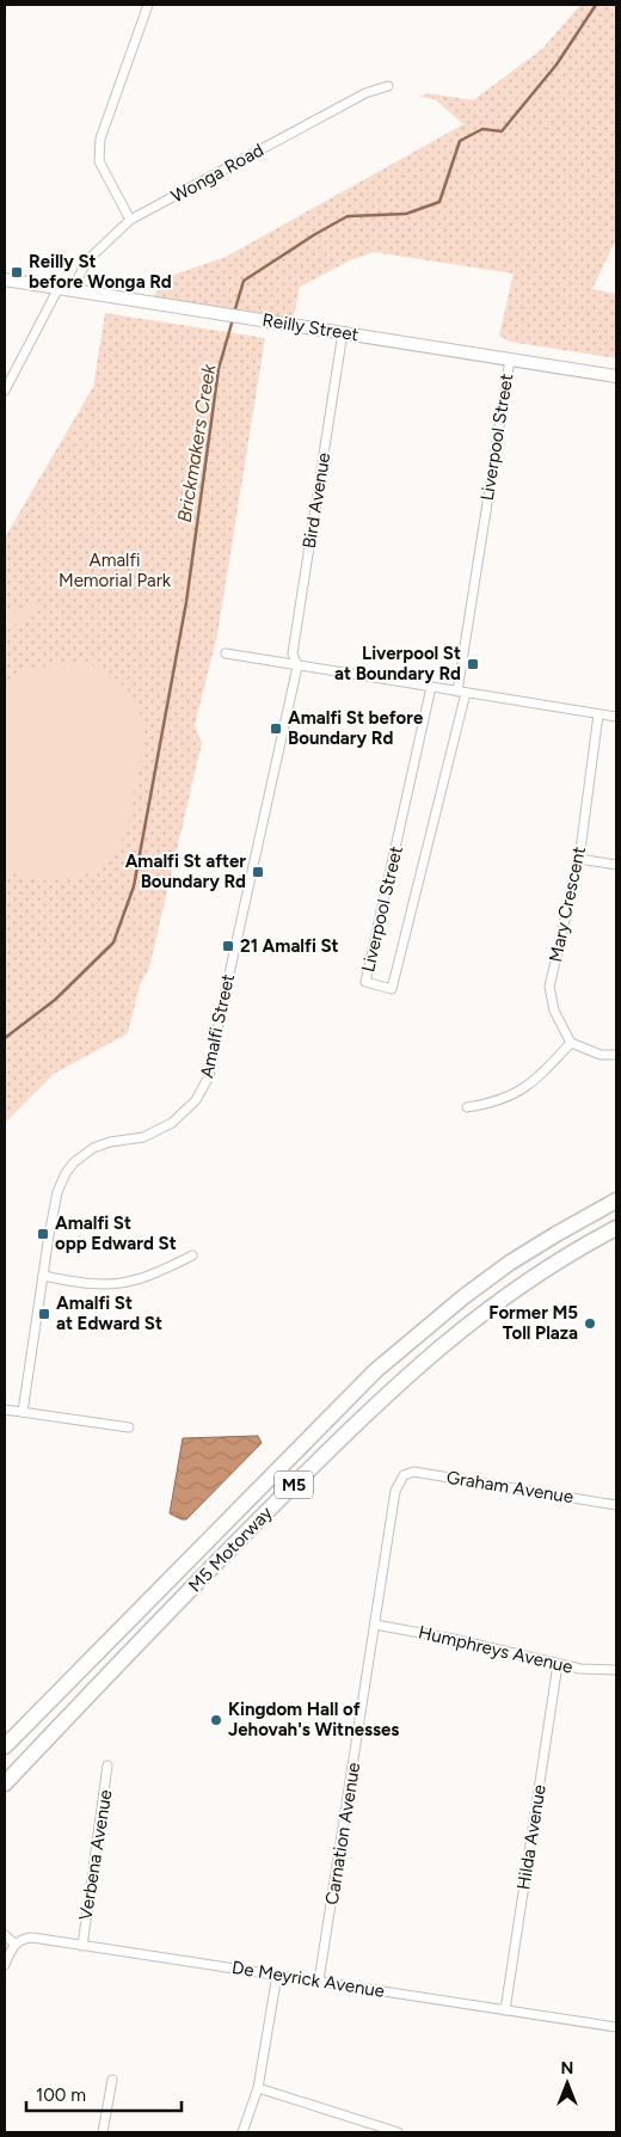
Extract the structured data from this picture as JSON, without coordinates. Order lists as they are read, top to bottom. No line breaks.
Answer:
{"streets":{"highway":["M5","M5 Motorway"],"main road":["Reilly Street"],"street":["Wonga Road","Liverpool Street","Bird Avenue","Mary Crescent","Amalfi Street","Graham Avenue","Humphreys Avenue","Carnation Avenue","Hilda Avenue","Verbena Avenue","De Meyrick Avenue"]},"crossings":[["Wonga Road","Reilly Street"],["Reilly Street","Liverpool Street"],["Reilly Street","Bird Avenue"],["Bird Avenue","Amalfi Street"],["Graham Avenue","Carnation Avenue"],["Humphreys Avenue","Carnation Avenue"],["Humphreys Avenue","Hilda Avenue"],["Carnation Avenue","De Meyrick Avenue"],["Hilda Avenue","De Meyrick Avenue"],["Verbena Avenue","De Meyrick Avenue"]],"water":["Brickmakers Creek"],"parks":["Amalfi Memorial Park"],"places":{"transit":["Reilly St before Wonga Rd","Liverpool St at Boundary Rd","Amalfi St before Boundary Rd","Amalfi St after Boundary Rd","21 Amalfi St","Amalfi St opp Edward St","Amalfi St at Edward St"],"other":["Former M5 Toll Plaza","Kingdom Hall of Jehovah's Witnesses"]},"scale_bar":"100 m","north":"top"}
